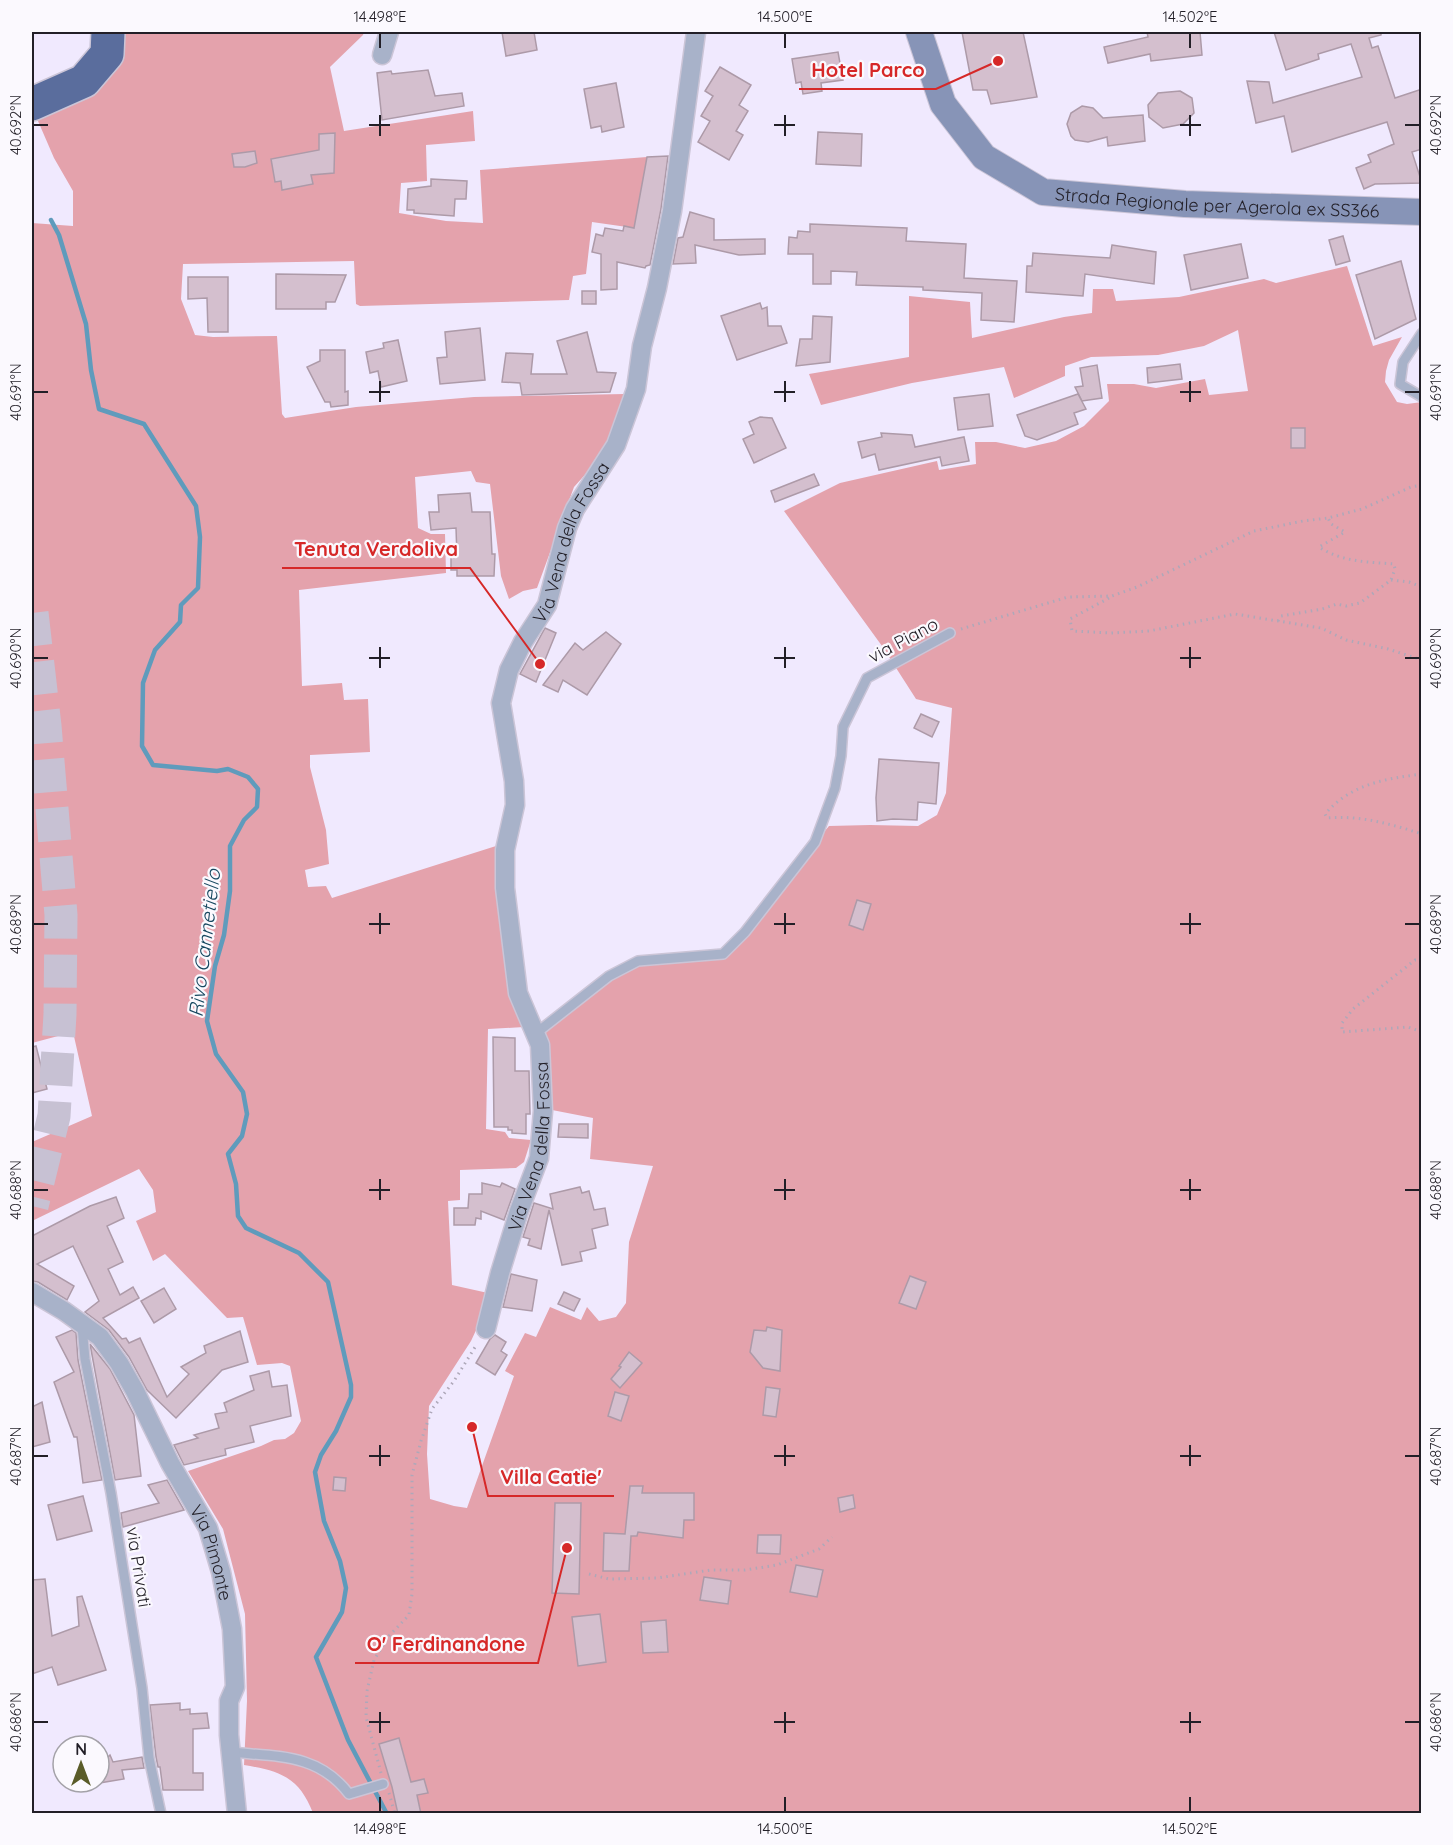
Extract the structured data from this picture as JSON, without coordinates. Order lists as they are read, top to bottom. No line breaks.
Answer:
{"streets":{"main road":["Strada Regionale per Agerola ex SS366"],"street":["Via Vena della Fossa","Via Pimonte"],"lane":["via Piano","via Privati"]},"crossings":[["Via Vena della Fossa","via Piano"],["Via Pimonte","via Privati"]],"water":["Rivo Cannetiello"],"places":["Hotel Parco","Tenuta Verdoliva","Villa Catie'","O' Ferdinandone"],"north":"top","coordinates":["14.498°E","14.500°E","14.502°E","40.692°N","40.691°N","40.690°N","40.689°N","40.688°N","40.687°N","40.686°N"]}
